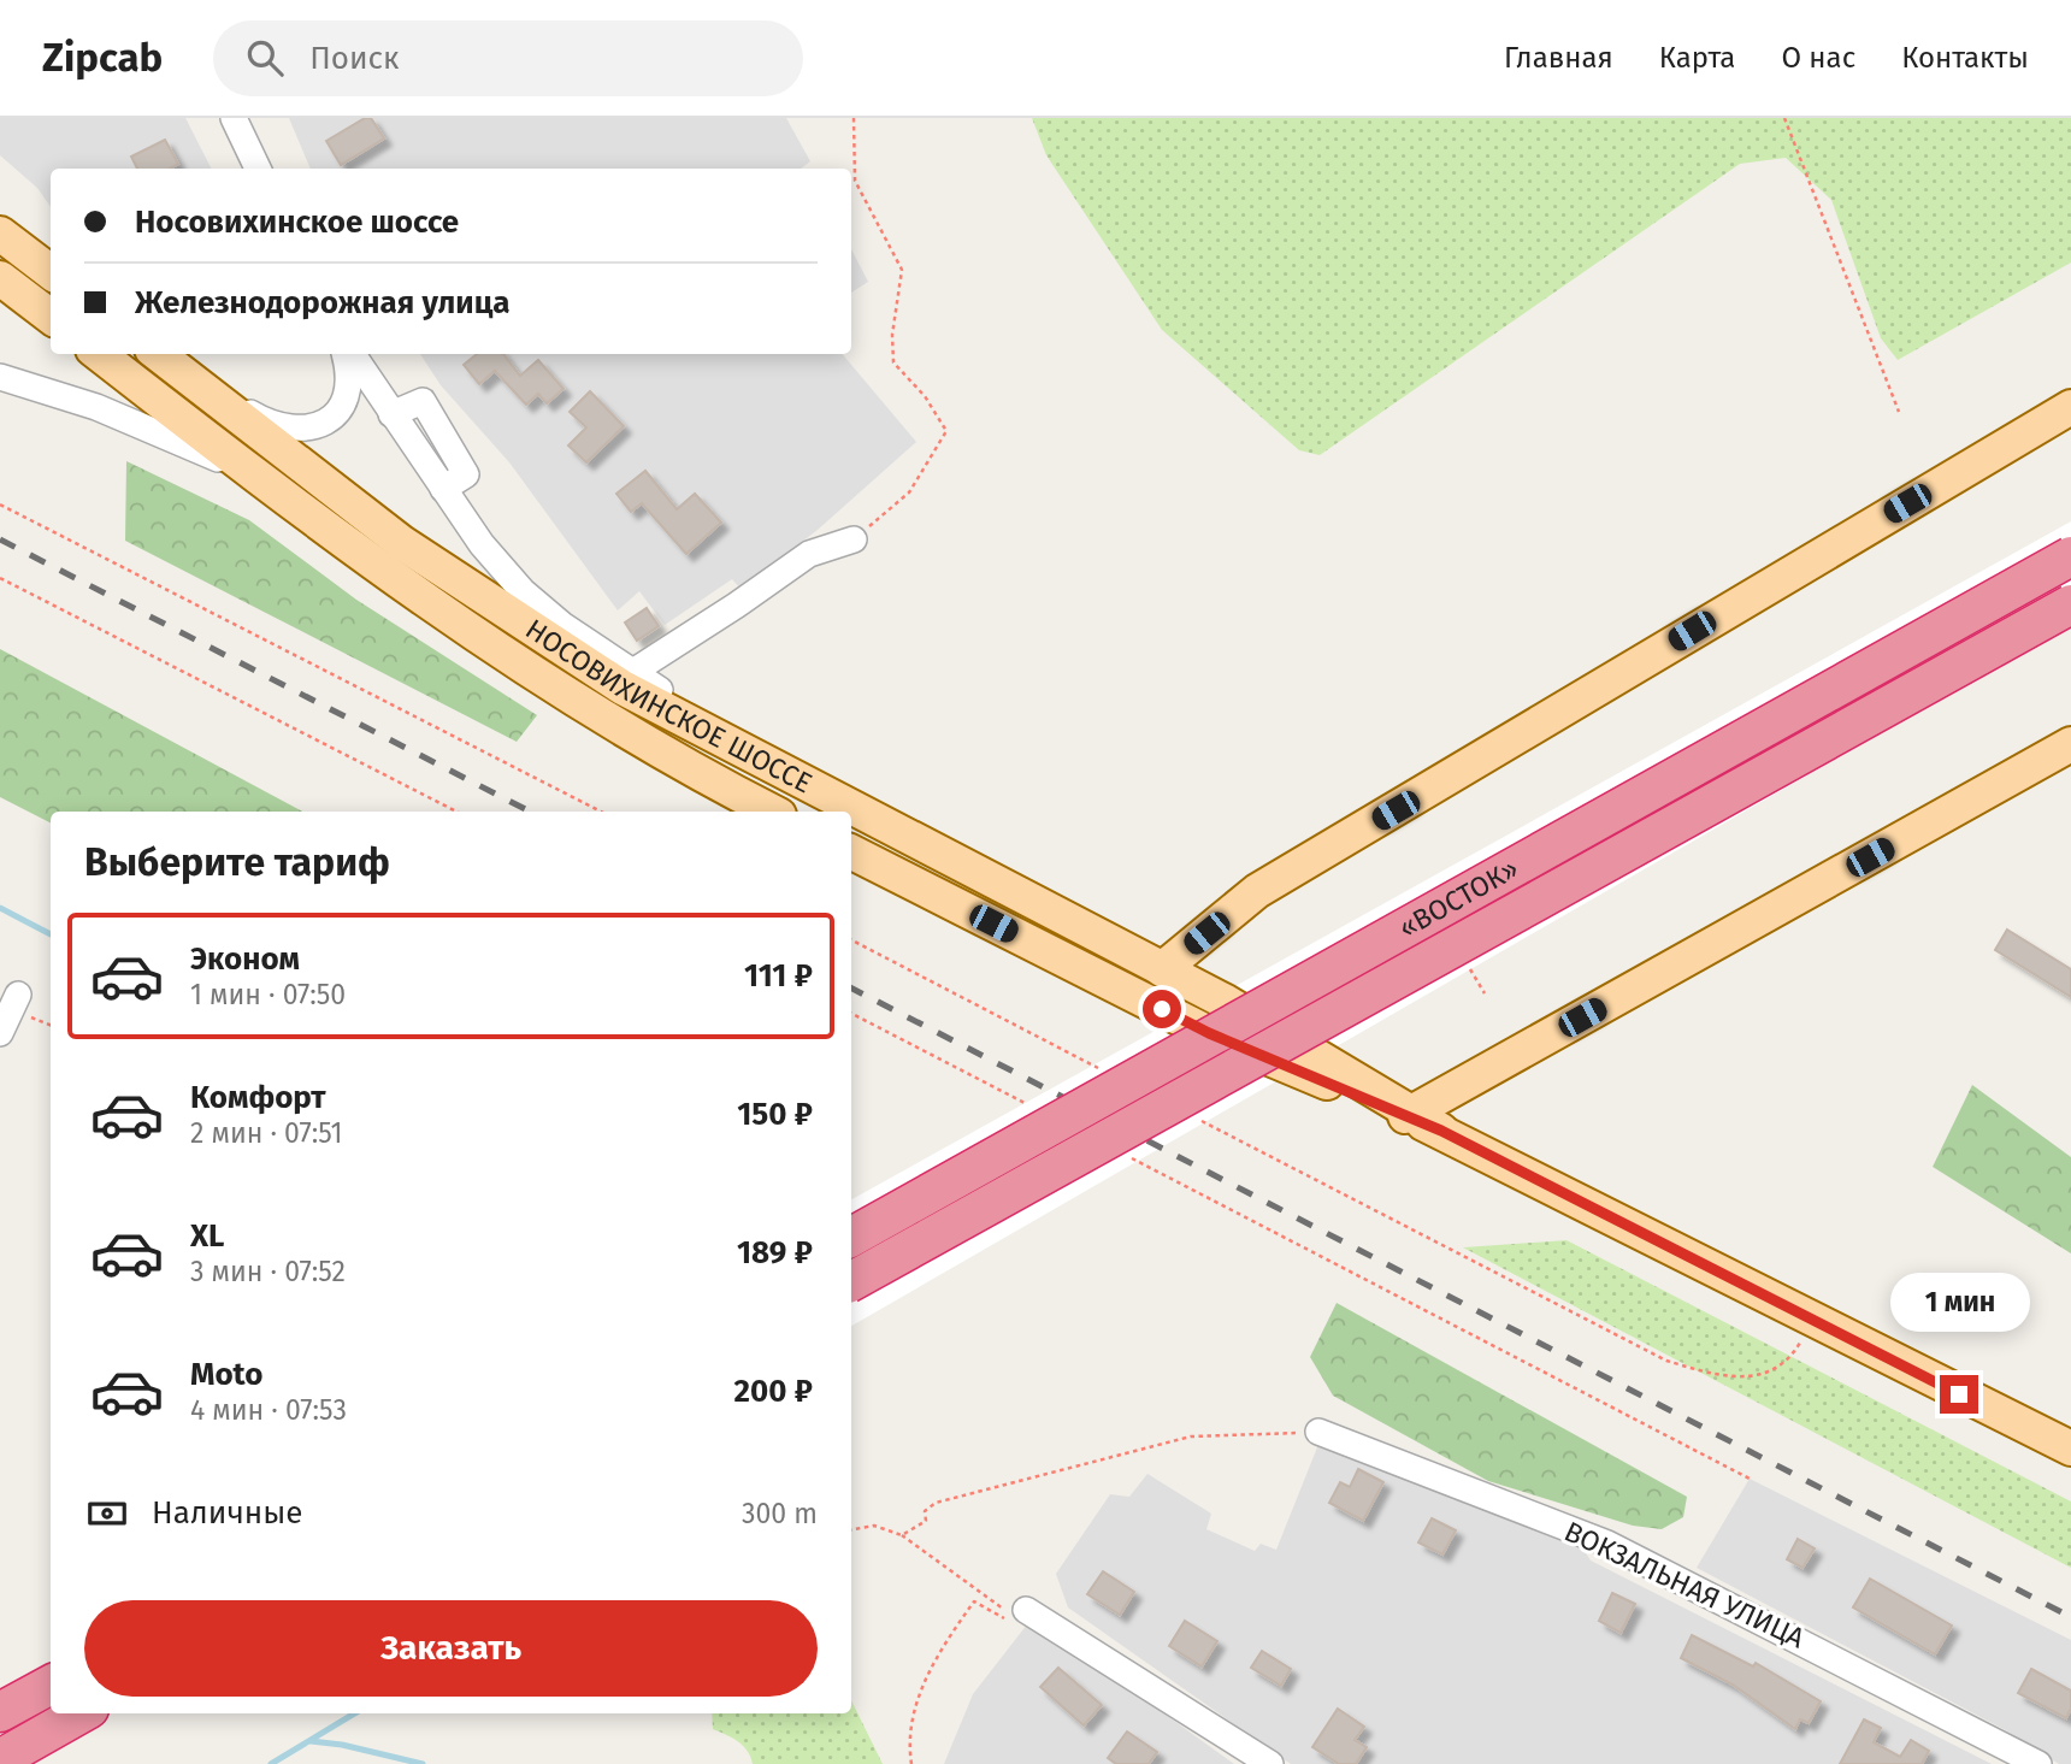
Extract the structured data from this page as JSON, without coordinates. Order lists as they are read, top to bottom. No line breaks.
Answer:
{"streets":{"highway":["«ВОСТОК»"],"main road":["НОСОВИХИНСКОЕ ШОССЕ"],"street":["ВОКЗАЛЬНАЯ УЛИЦА"]},"page":{"header":"Zipcab","search":"Поиск","nav":["Главная","Карта","О нас","Контакты"],"banner":["Носовихинское шоссе","Железнодорожная улица"],"heading":"Выберите тариф","list":[{"name":"Эконом","note":"1 мин · 07:50","value":"111 ₽"},{"name":"Комфорт","note":"2 мин · 07:51","value":"150 ₽"},{"name":"XL","note":"3 мин · 07:52","value":"189 ₽"},{"name":"Moto","note":"4 мин · 07:53","value":"200 ₽"}],"bubble":"1 мин","pay":["Наличные","300 m"],"buttons":"Заказать"}}
